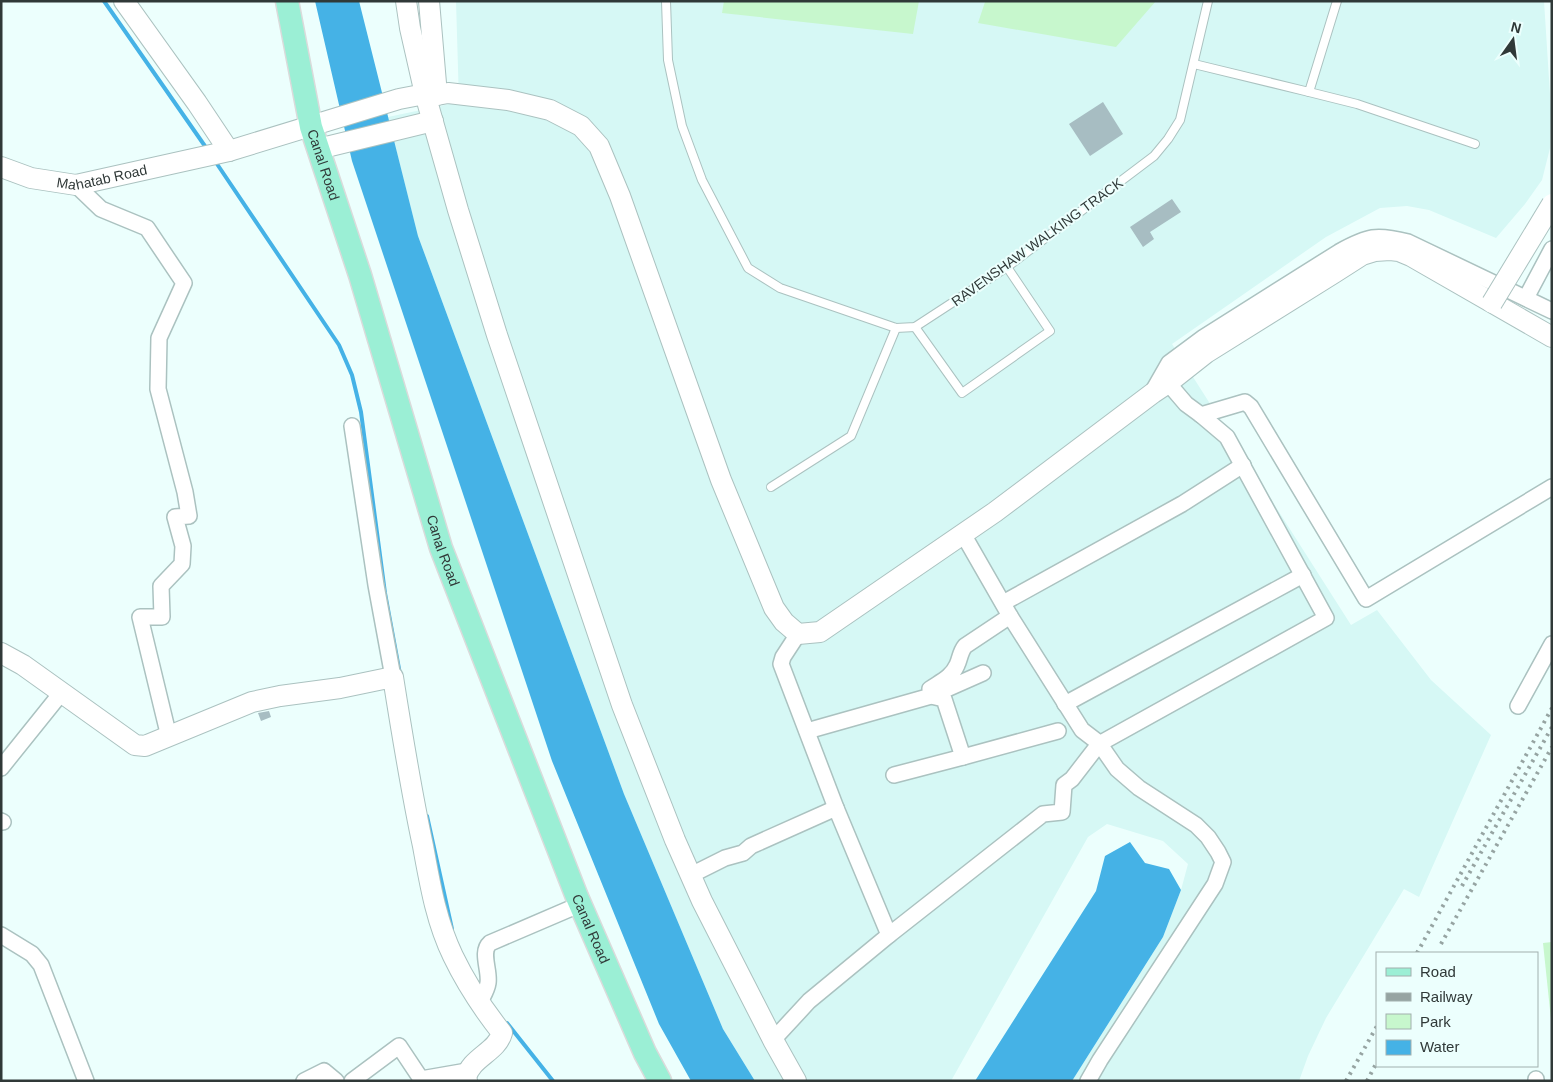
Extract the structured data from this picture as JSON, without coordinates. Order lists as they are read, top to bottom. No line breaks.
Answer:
{"streets":{"main road":["Canal Road","Mahatab Road"],"lane":["RAVENSHAW WALKING TRACK"]},"crossings":[["Canal Road","Mahatab Road"]],"legend":["Road","Railway","Park","Water"],"north":"top"}
